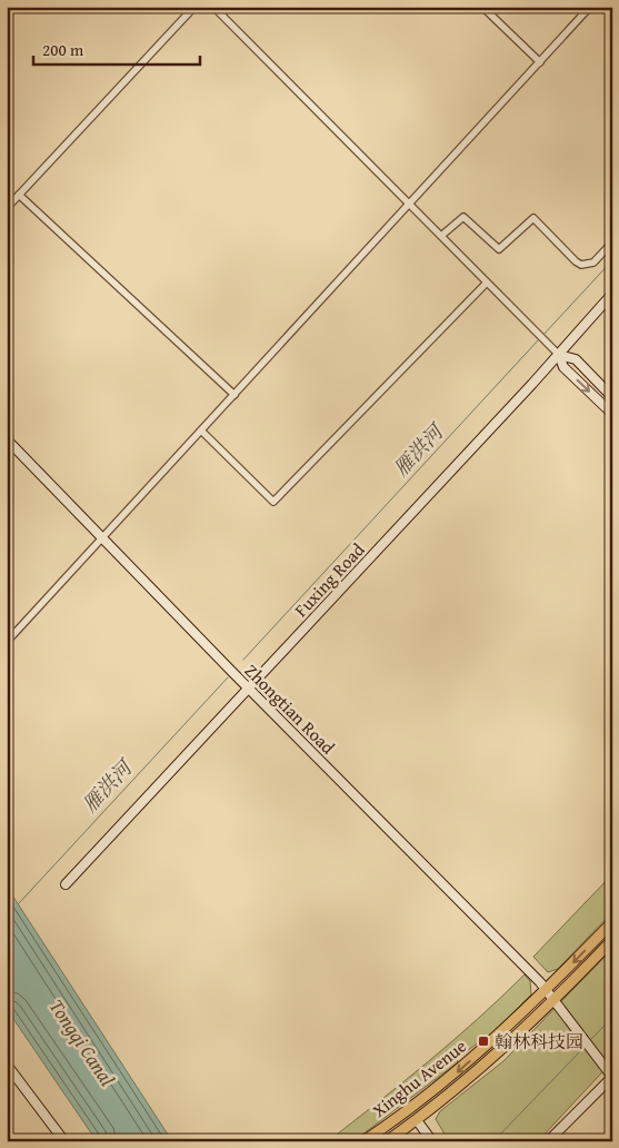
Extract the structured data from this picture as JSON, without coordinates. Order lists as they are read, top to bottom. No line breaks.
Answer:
{"streets":{"main road":["Xinghu Avenue"],"street":["Fuxing Road","Zhongtian Road"]},"crossings":[["Fuxing Road","Zhongtian Road"],["Zhongtian Road","Xinghu Avenue"]],"water":["雁洪河","Tongqi Canal"],"places":{"transit":["翰林科技园"]},"scale_bar":"200 m"}
